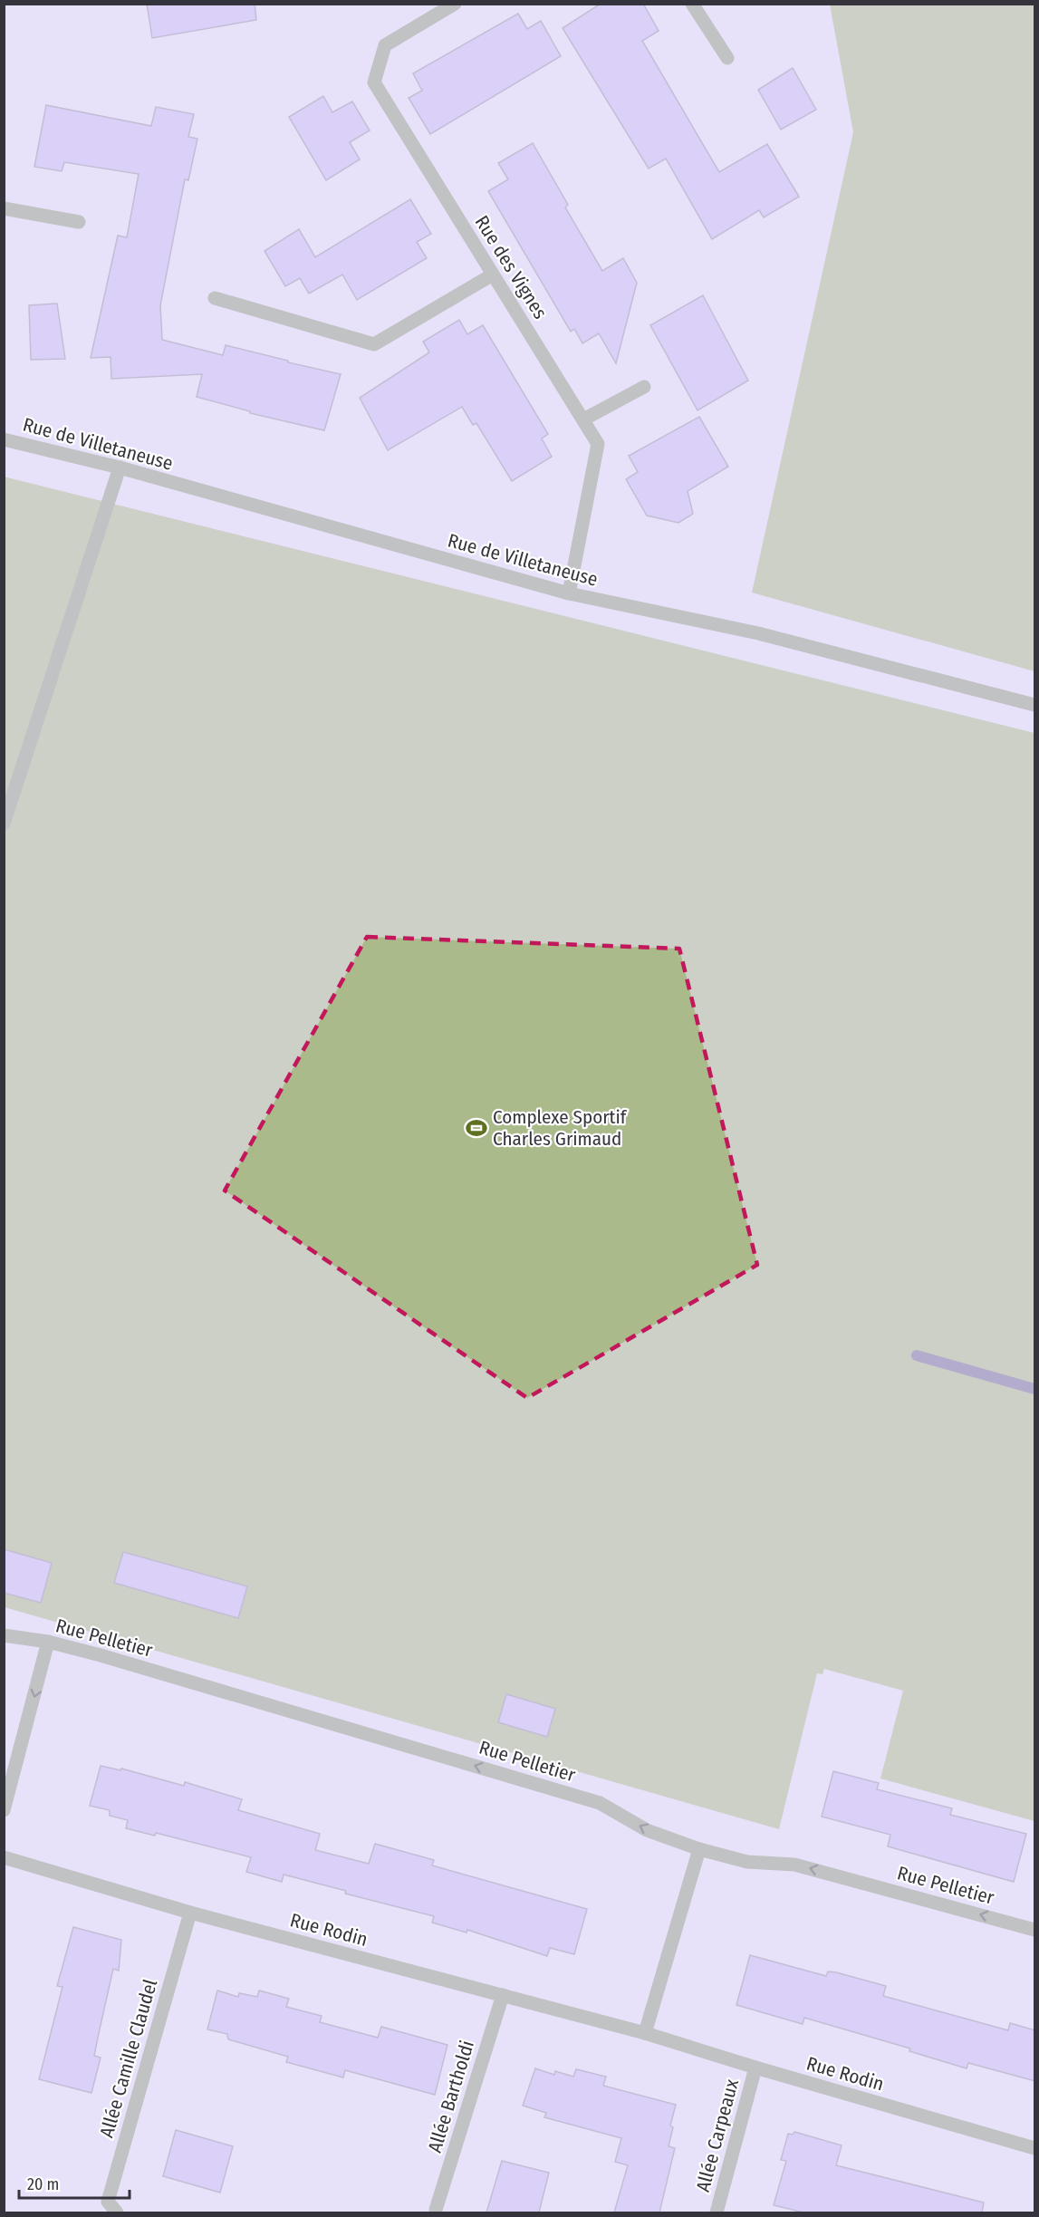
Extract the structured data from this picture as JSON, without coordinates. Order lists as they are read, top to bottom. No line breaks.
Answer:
{"streets":{"street":["Rue des Vignes","Rue de Villetaneuse","Rue Pelletier","Rue Rodin","Allée Camille Claudel","Allée Bartholdi","Allée Carpeaux"]},"crossings":[["Rue des Vignes","Rue de Villetaneuse"],["Rue Rodin","Allée Camille Claudel"],["Rue Rodin","Allée Bartholdi"],["Rue Rodin","Allée Carpeaux"]],"one_way":["Rue Pelletier"],"places":{"sports":["Complexe Sportif Charles Grimaud"]},"scale_bar":"20 m"}
